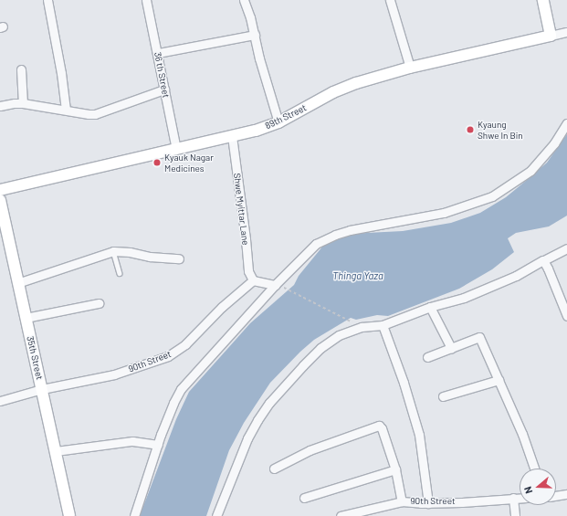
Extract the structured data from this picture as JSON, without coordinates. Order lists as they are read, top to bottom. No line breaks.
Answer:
{"streets":{"main road":["89th Street","35th Street"],"street":["36 th Street","Shwe Myittar Lane","90th Street"]},"crossings":[["36 th Street","89th Street"],["89th Street","Shwe Myittar Lane"],["Shwe Myittar Lane","90th Street"],["35th Street","90th Street"]],"water":["Thinga Yaza"],"places":["Kyaung Shwe In Bin","Kyauk Nagar Medicines"],"north":"left"}
